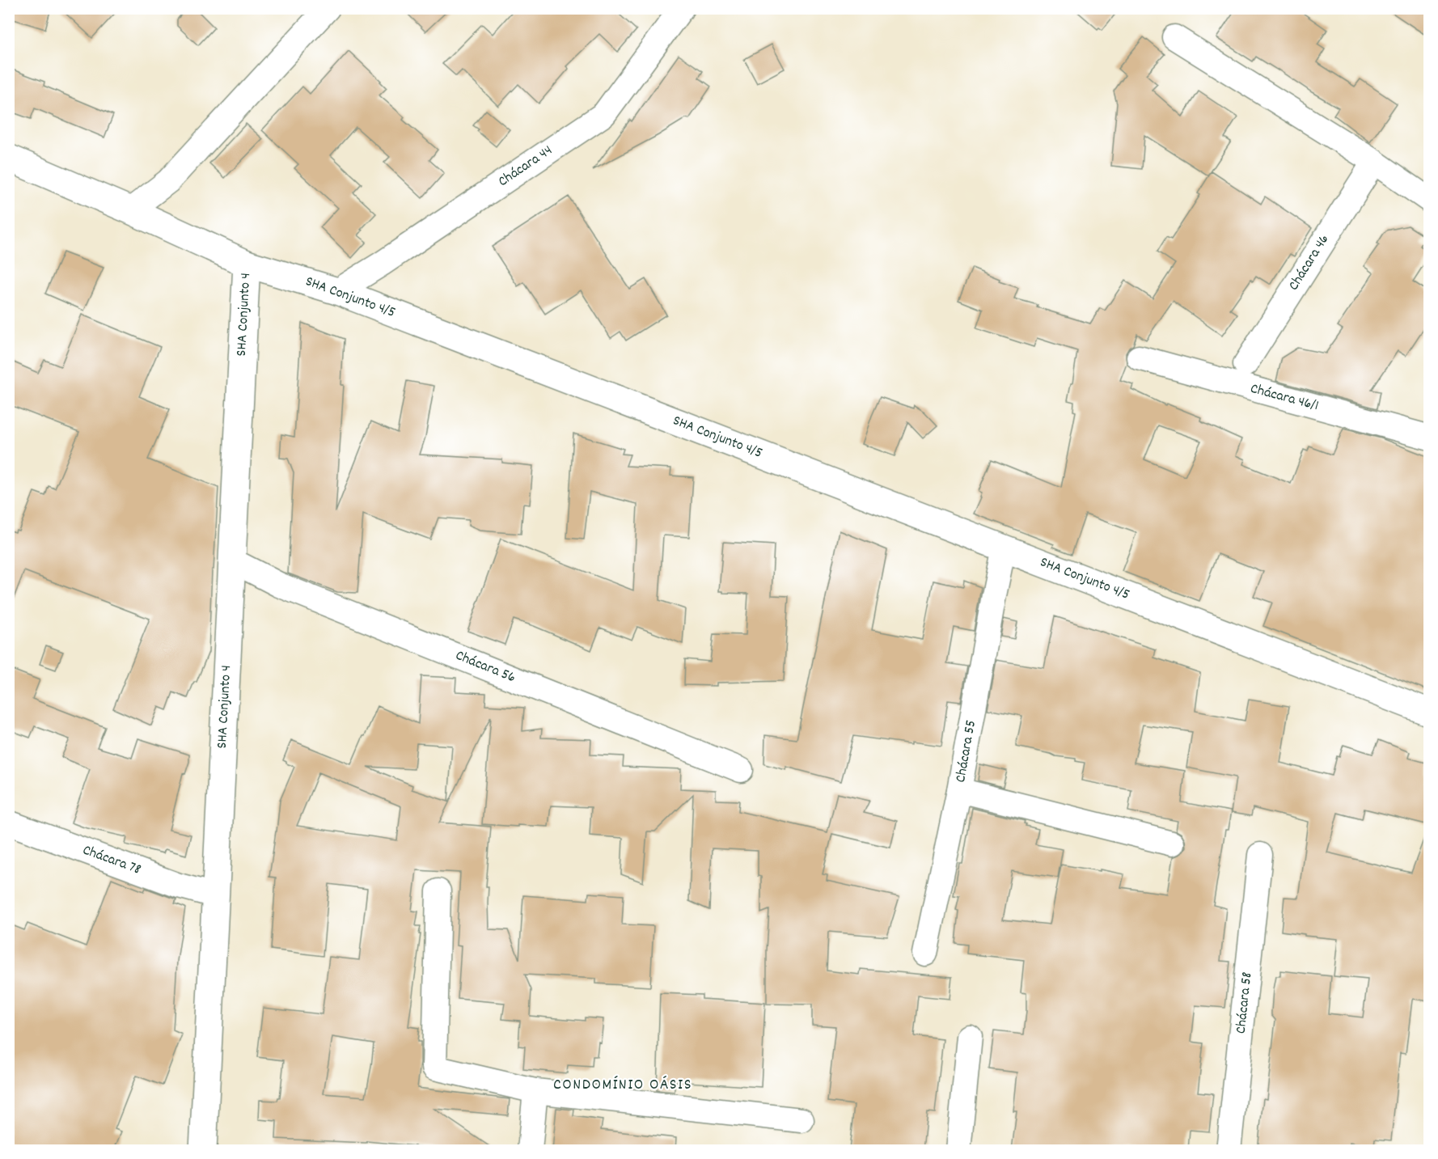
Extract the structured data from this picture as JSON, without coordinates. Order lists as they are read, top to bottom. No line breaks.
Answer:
{"streets":{"street":["Chácara 44","Chácara 46","SHA Conjunto 4/5","SHA Conjunto 4","Chácara 46/1","Chácara 56","Chácara 55","Chácara 78","Chácara 58"]},"crossings":[["Chácara 44","SHA Conjunto 4/5"],["SHA Conjunto 4/5","SHA Conjunto 4"],["SHA Conjunto 4/5","Chácara 55"],["SHA Conjunto 4","Chácara 56"],["SHA Conjunto 4","Chácara 78"]],"districts":["CONDOMÍNIO OÁSIS"]}
